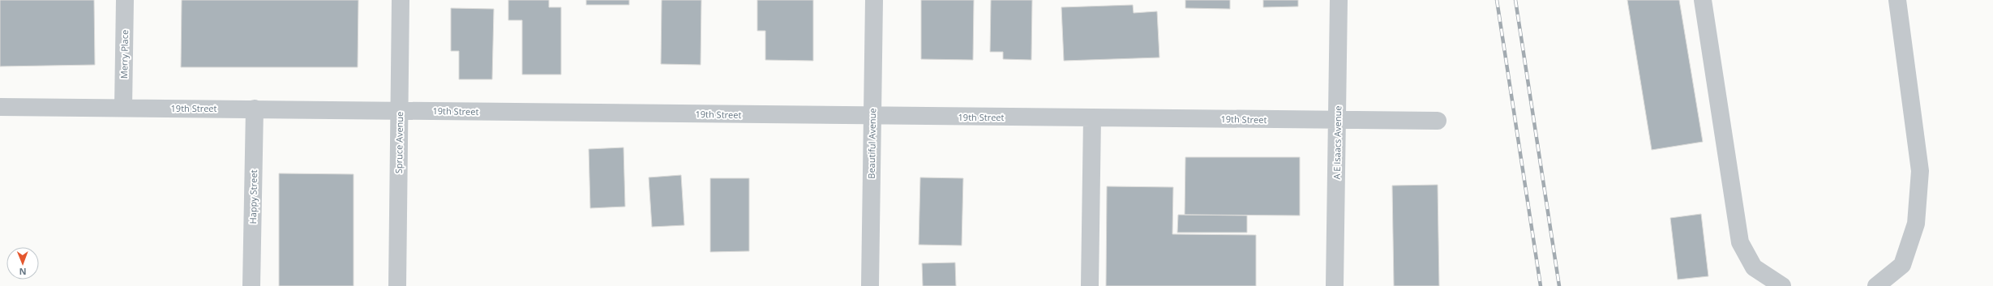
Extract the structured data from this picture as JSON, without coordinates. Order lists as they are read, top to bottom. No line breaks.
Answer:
{"streets":{"street":["Merry Place","19th Street","Spruce Avenue","A E Isaacs Avenue","Beautiful Avenue","Happy Street"]},"crossings":[["Merry Place","19th Street"],["19th Street","Spruce Avenue"],["19th Street","A E Isaacs Avenue"],["19th Street","Beautiful Avenue"],["19th Street","Happy Street"]],"north":"bottom"}
